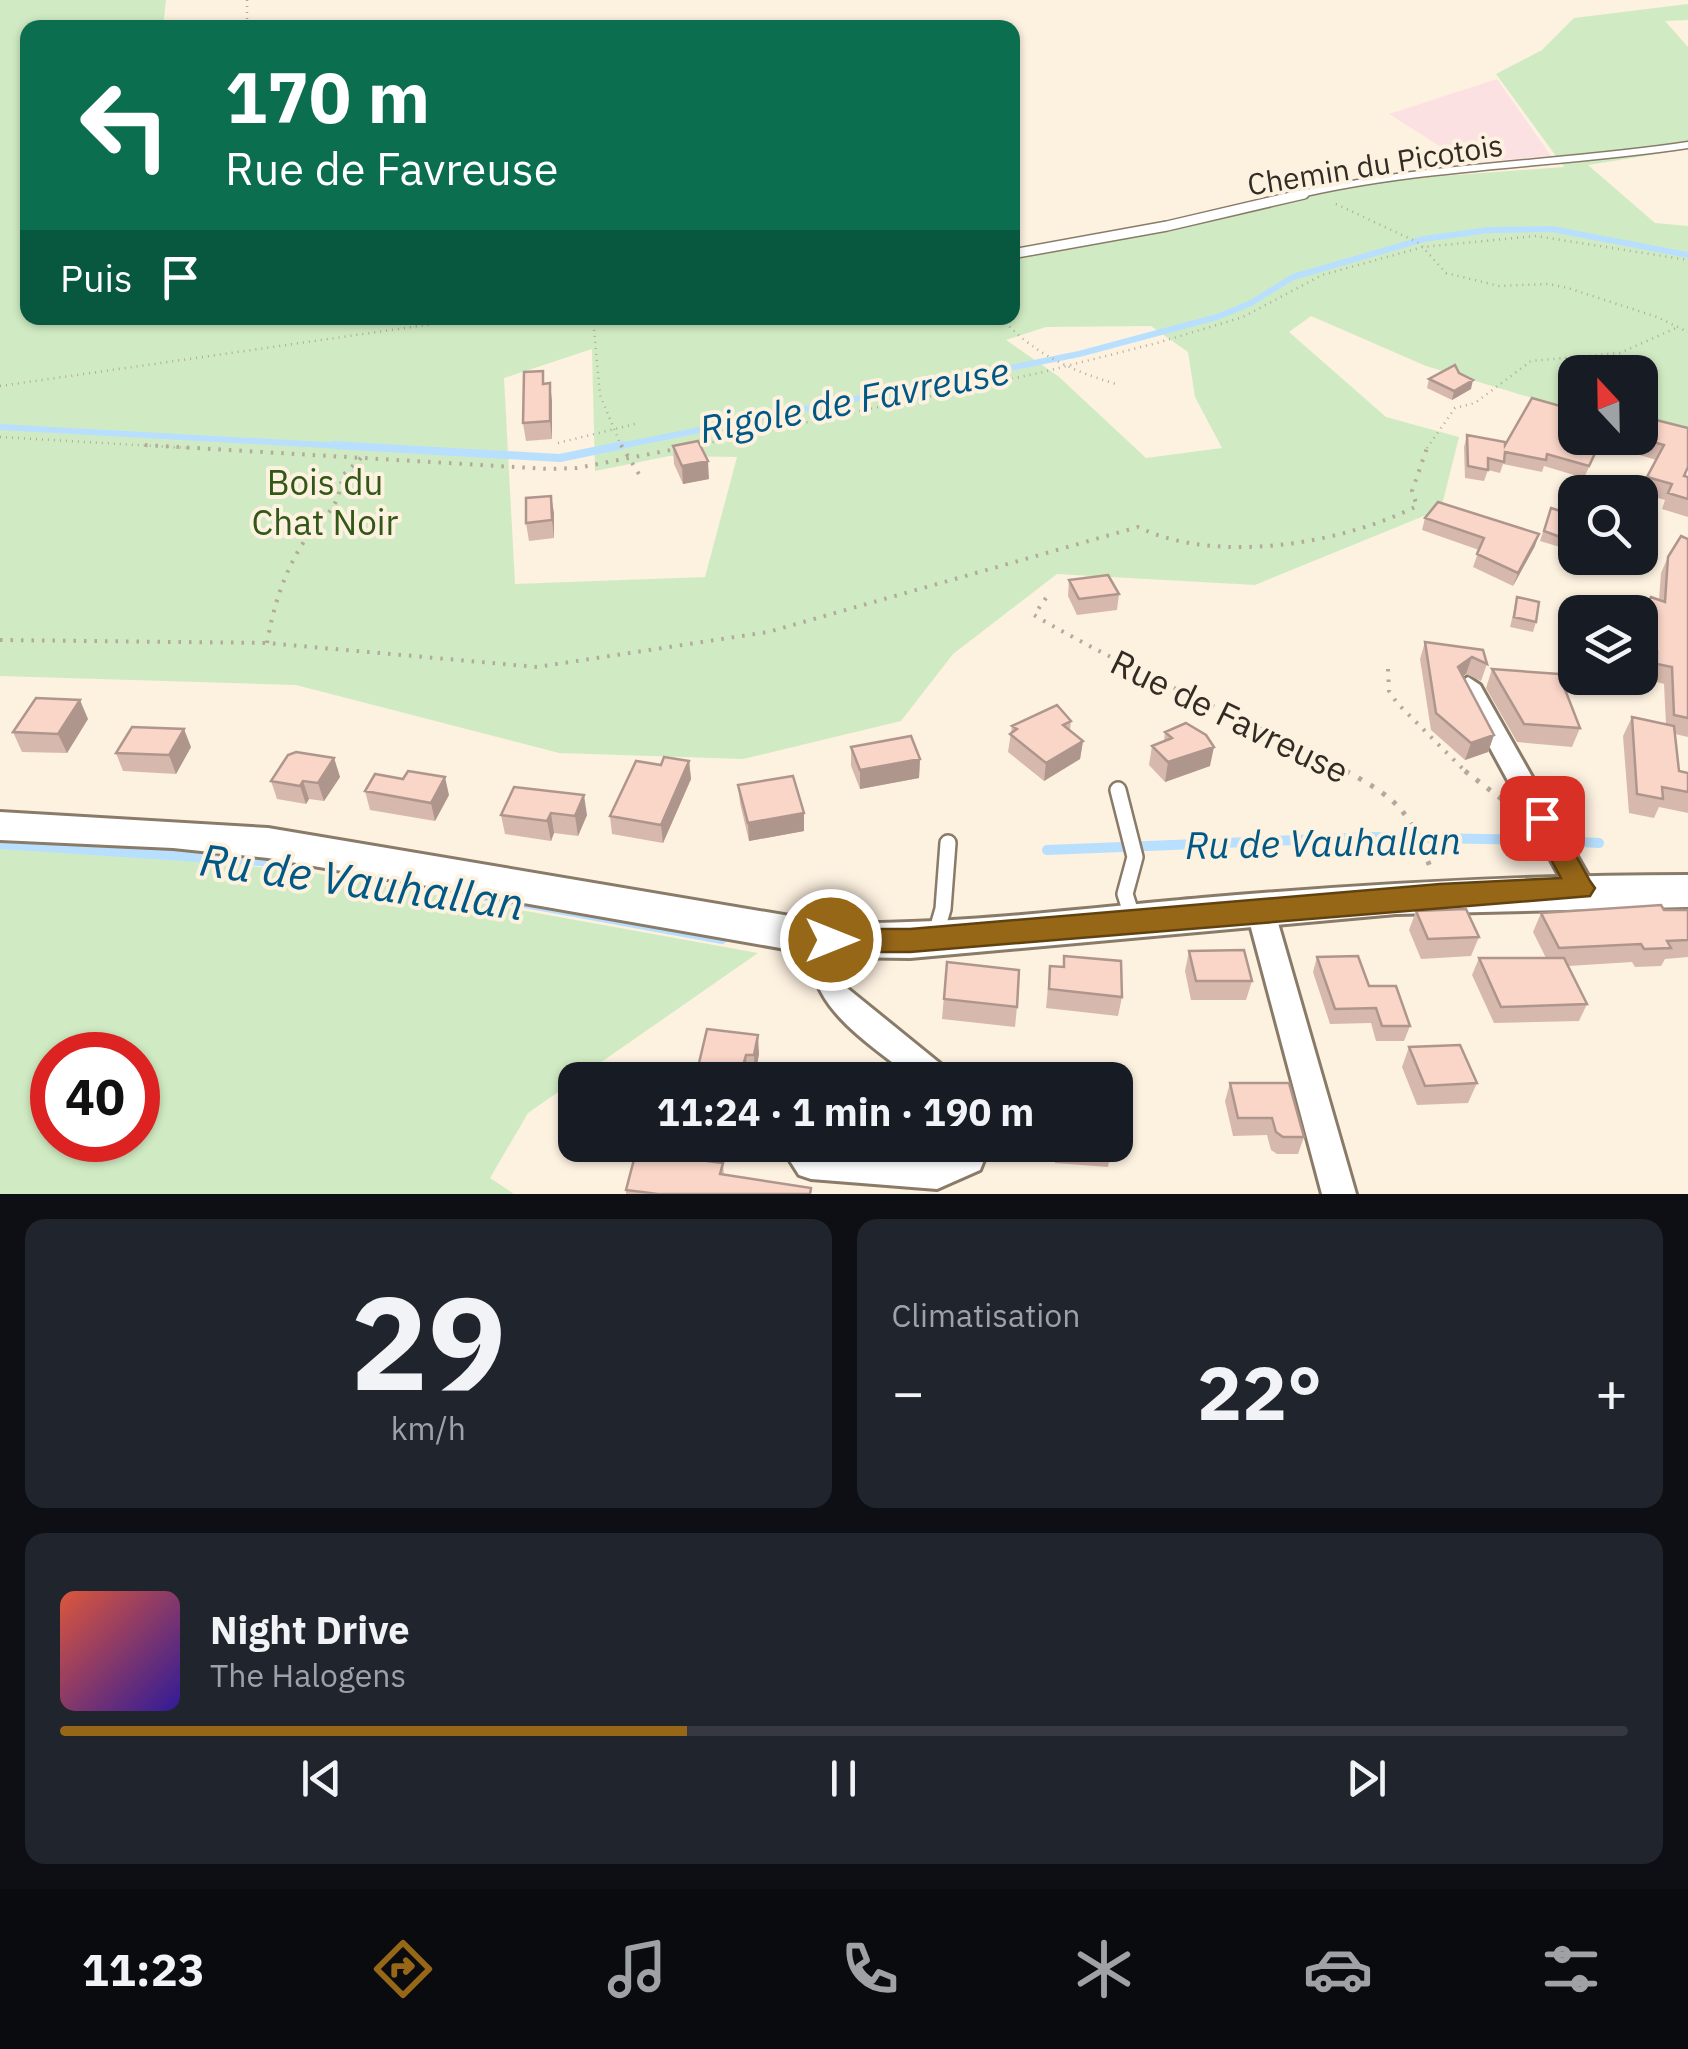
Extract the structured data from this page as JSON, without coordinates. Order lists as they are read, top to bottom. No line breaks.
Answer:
{"streets":{"lane":["Chemin du Picotois"],"path":["Rue de Favreuse"]},"water":["Rigole de Favreuse","Ru de Vauhallan"],"parks":["Bois du Chat Noir"],"north":"top","page":{"turn":["170 m","Rue de Favreuse"],"then":"Puis","limit":"40","trip":"11:24 · 1 min · 190 m","tile":[["29","km/h"],"Climatisation"],"heat":["−","22°","+"],"song":["Night Drive","The Halogens"],"tabs":"11:23"}}
